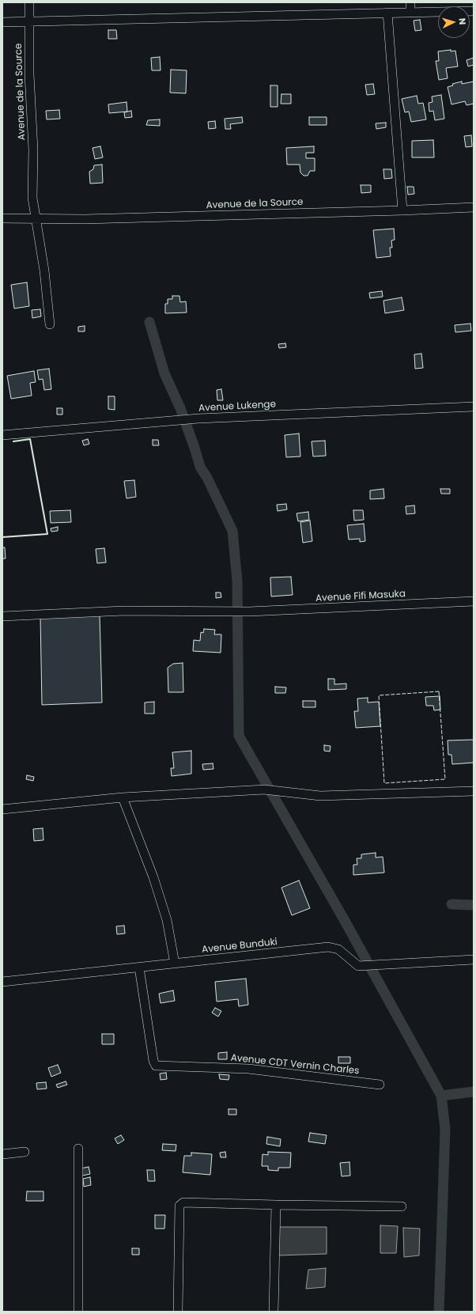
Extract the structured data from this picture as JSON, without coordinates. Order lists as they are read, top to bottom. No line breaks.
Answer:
{"streets":{"street":["Avenue de la Source","Avenue Lukenge","Avenue Fifi Masuka","Avenue Bunduki","Avenue CDT Vernin Charles"]},"crossings":[["Avenue Bunduki","Avenue CDT Vernin Charles"]],"north":"right"}
